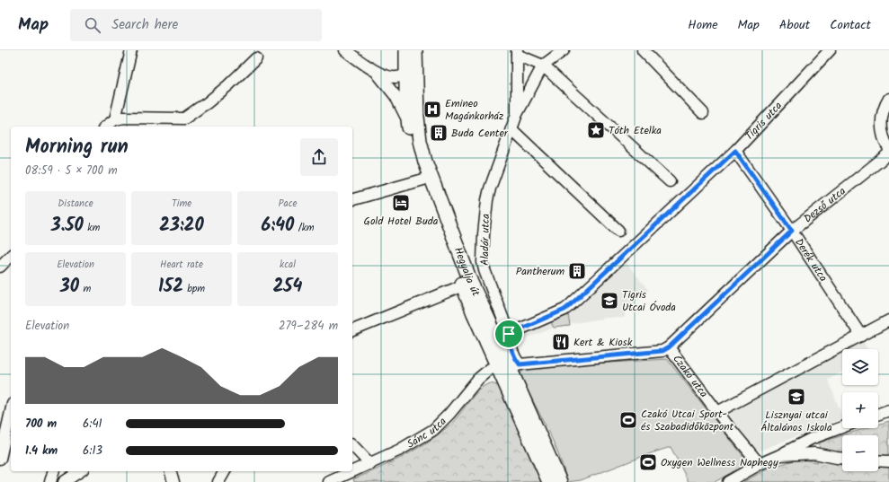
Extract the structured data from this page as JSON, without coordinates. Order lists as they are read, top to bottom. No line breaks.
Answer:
{"streets":{"main road":["Hegyalja út"],"street":["Tigris utca","Dezső utca","Aladár utca","Derék utca","Czakó utca","Sánc utca"]},"crossings":[["Tigris utca","Aladár utca"],["Tigris utca","Derék utca"],["Dezső utca","Derék utca"],["Dezső utca","Czakó utca"],["Aladár utca","Hegyalja út"],["Aladár utca","Czakó utca"],["Aladár utca","Sánc utca"],["Hegyalja út","Czakó utca"],["Hegyalja út","Sánc utca"],["Czakó utca","Sánc utca"]],"places":{"hospital":["Emineo Magánkorház"],"place":["Tóth Etelka"],"building":["Buda Center","Pantherum"],"hotel":["Gold Hotel Buda"],"school or university":["Tigris Utcai Óvoda","Lisznyai utcai Általános Iskola"],"restaurant":["Kert & Kiosk"],"sports":["Czakó Utcai Sport- és Szabadidőközpont","Oxygen Wellness Naphegy"]},"page":{"header":"Map","search":"Search here","nav":["Home","Map","About","Contact"],"heading":["Morning run","08:59 · 5 × 700 m"],"stats":[["Distance","3.50 km"],["Time","23:20"],["Pace","6:40 /km"],["Elevation","30 m"],["Heart rate","152 bpm"],["kcal","254"]],"chart":["Elevation","279–284 m"],"map_buttons":["+","−"],"list":[{"name":"700 m","note":"6:41"},{"name":"1.4 km","note":"6:13"}]}}
